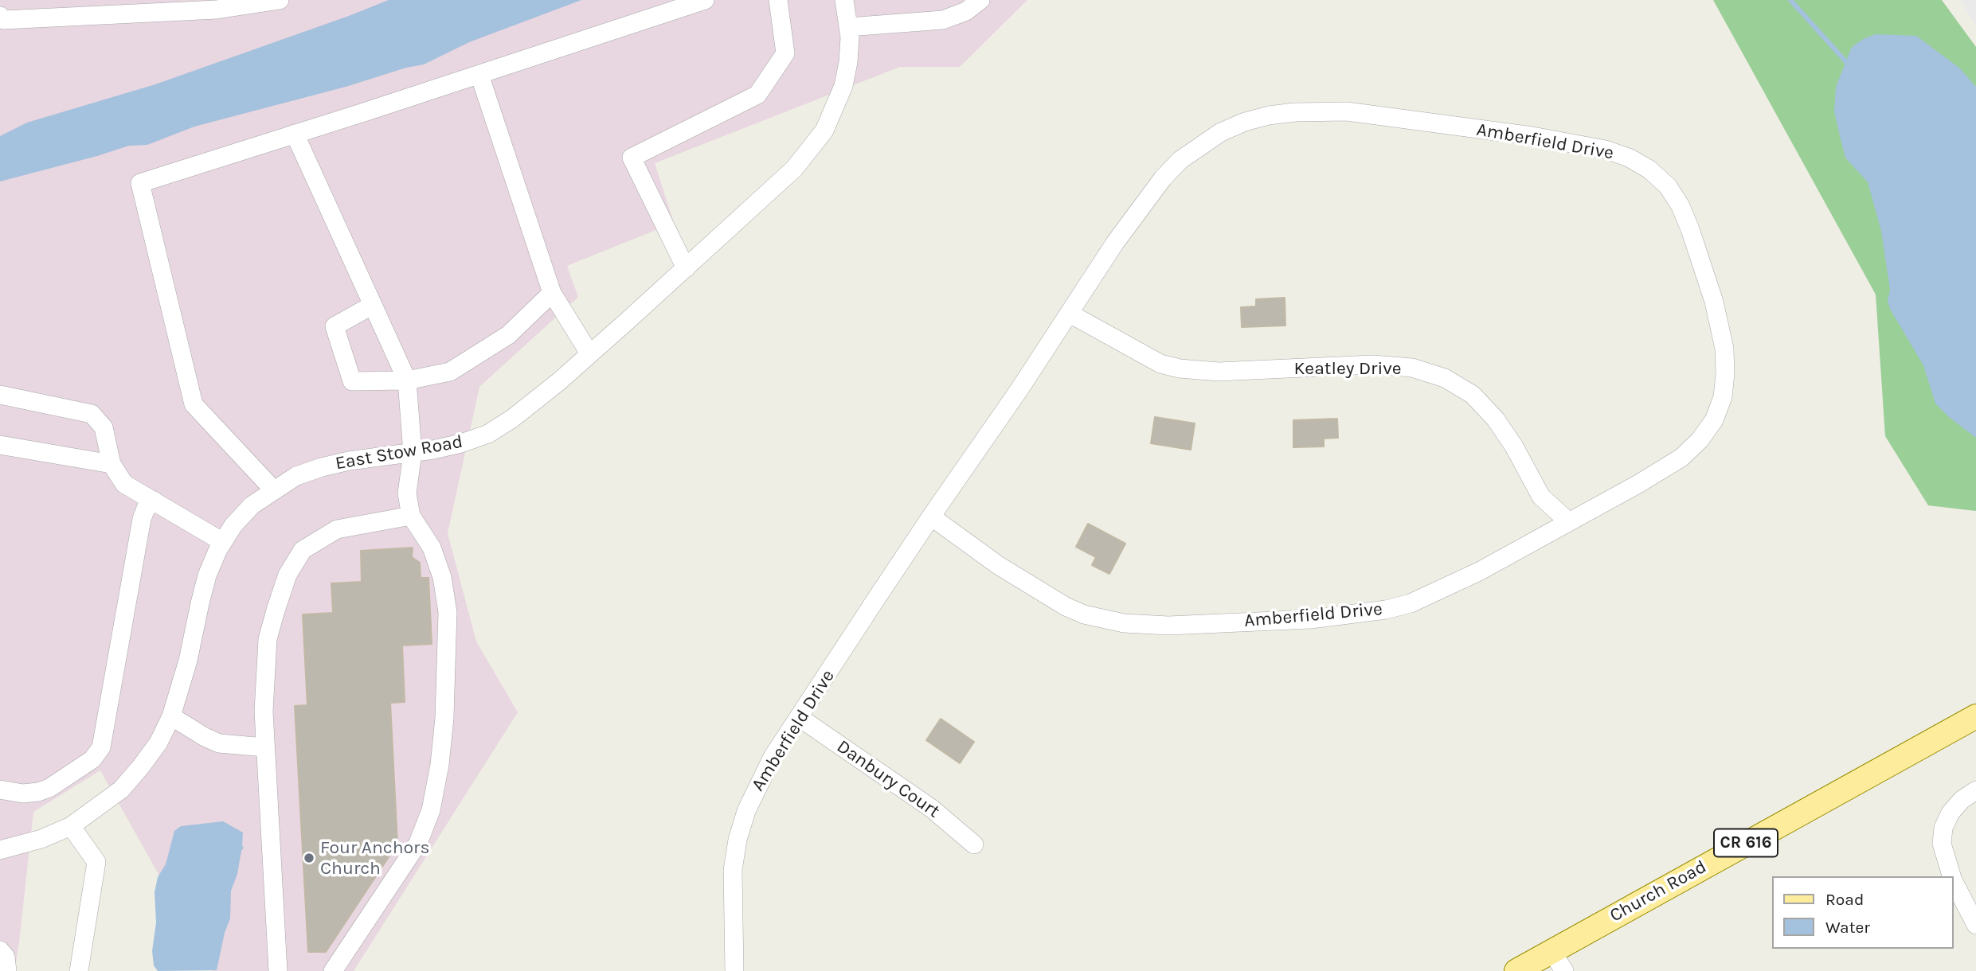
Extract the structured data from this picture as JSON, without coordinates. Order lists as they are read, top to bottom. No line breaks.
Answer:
{"streets":{"main road":["CR 616","Church Road"],"street":["Amberfield Drive","Keatley Drive","East Stow Road","Danbury Court"]},"crossings":[["Amberfield Drive","Keatley Drive"],["Amberfield Drive","Danbury Court"]],"places":["Four Anchors Church"],"legend":["Road","Water"]}
